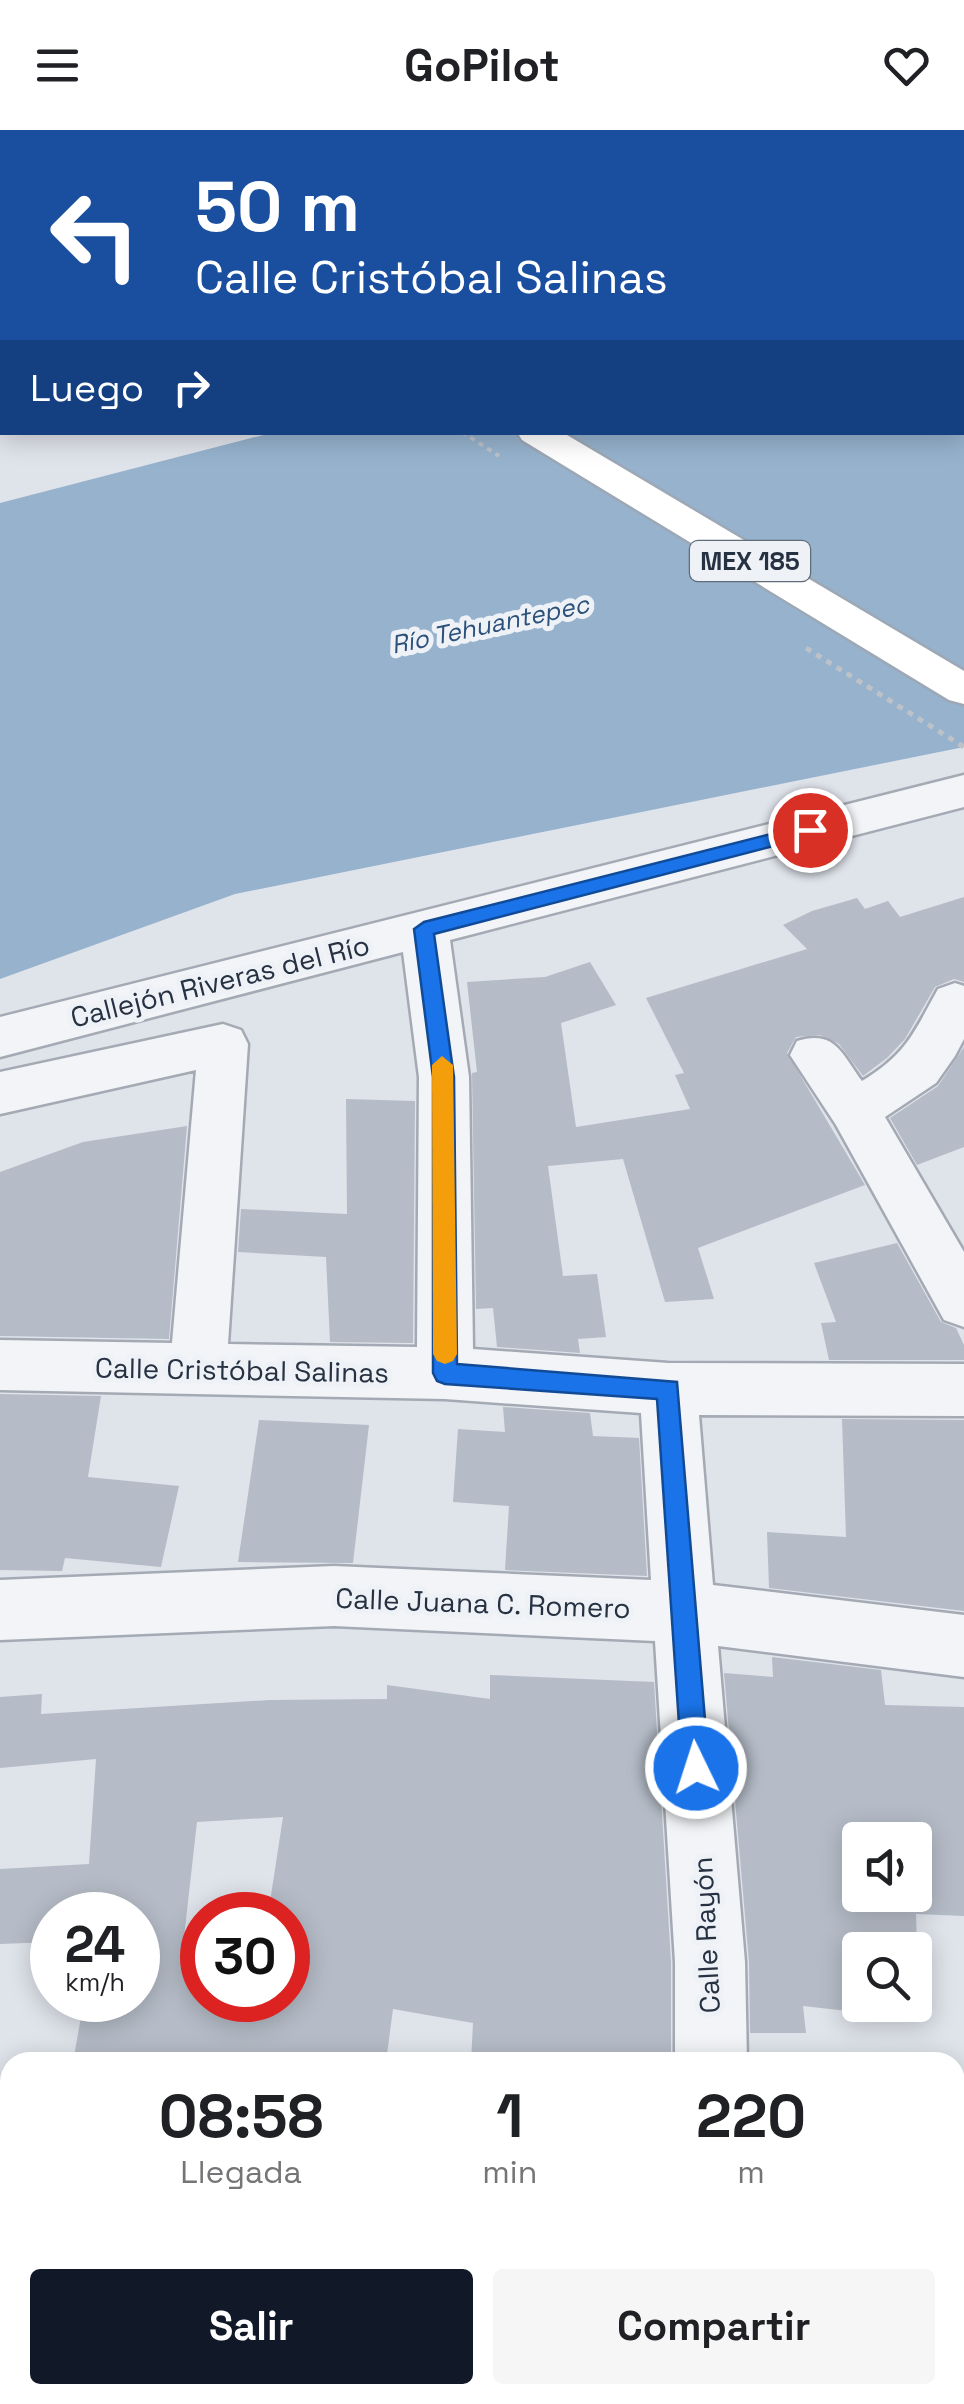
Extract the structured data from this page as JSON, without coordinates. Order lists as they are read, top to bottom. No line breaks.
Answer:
{"streets":{"main road":["MEX 185"],"street":["Callejón Riveras del Río","Calle Cristóbal Salinas","Calle Juana C. Romero","Calle Rayón"]},"crossings":[["Calle Cristóbal Salinas","Calle Rayón"],["Calle Juana C. Romero","Calle Rayón"]],"water":["Río Tehuantepec"],"page":{"header":"GoPilot","turn":["50 m","Calle Cristóbal Salinas"],"then":"Luego","speed":"24 km/h","limit":"30","eta":["08:58","Llegada","1","min","220","m"],"buttons":["Salir","Compartir"]}}
